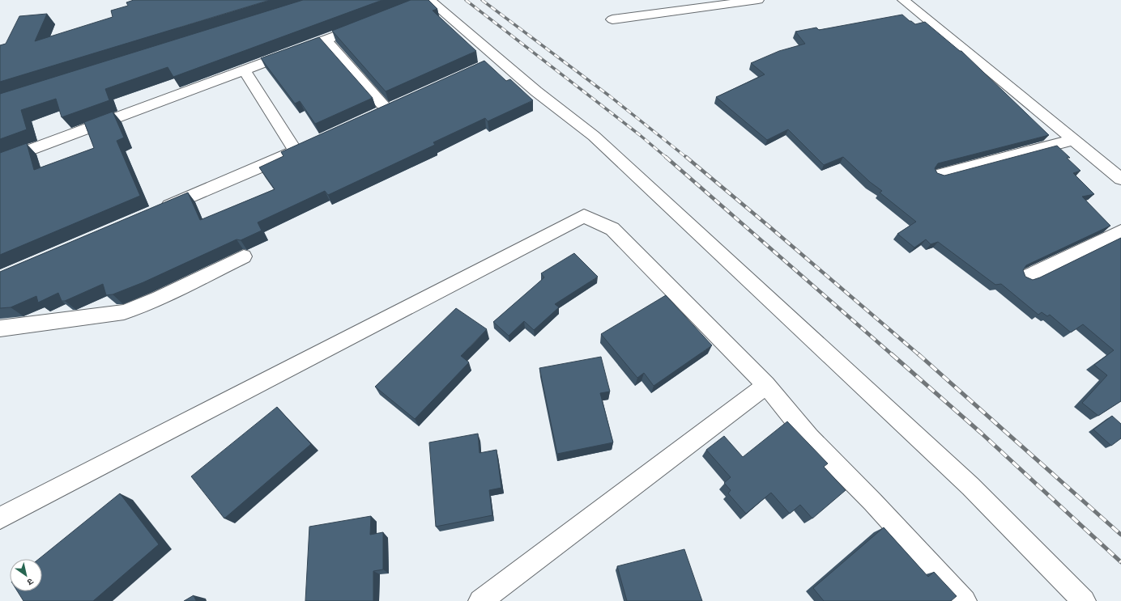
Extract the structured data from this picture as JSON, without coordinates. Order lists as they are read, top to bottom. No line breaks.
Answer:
{"north":"bottom right"}
